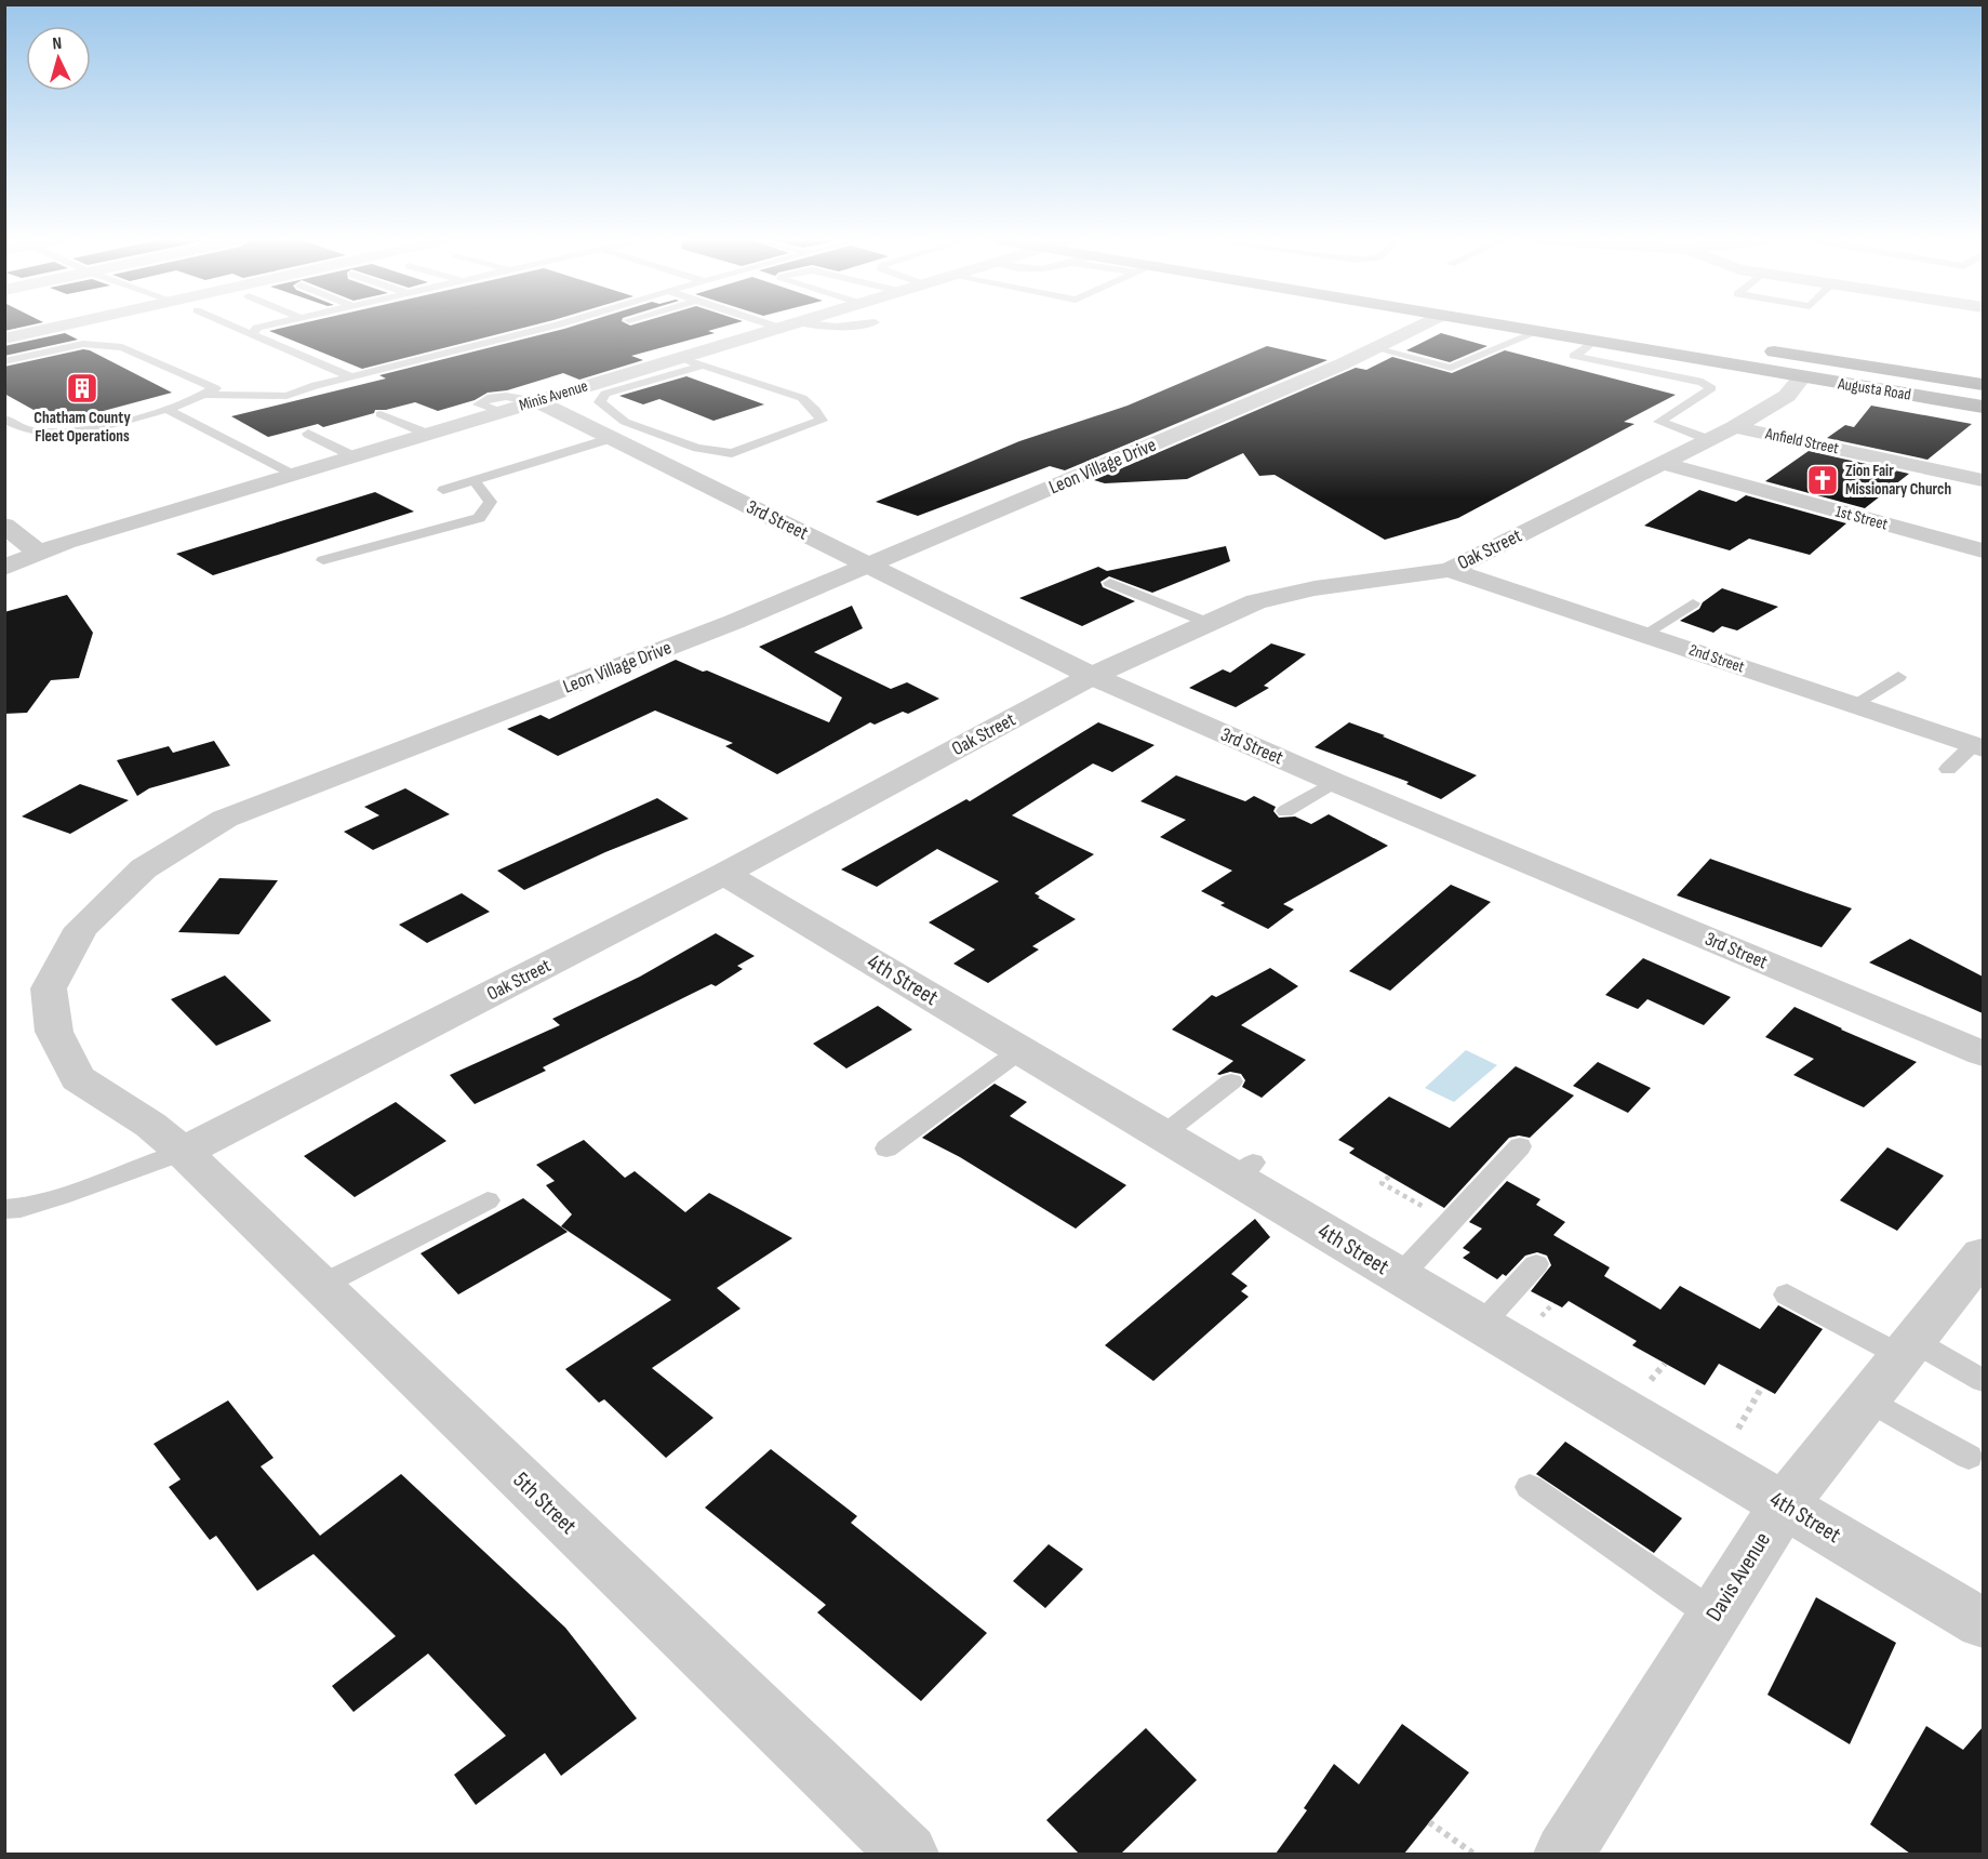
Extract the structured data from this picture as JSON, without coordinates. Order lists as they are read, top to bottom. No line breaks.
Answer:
{"streets":{"highway":["Augusta Road"],"street":["Minis Avenue","Anfield Street","Leon Village Drive","1st Street","3rd Street","Oak Street","2nd Street","4th Street","5th Street","Davis Avenue"]},"crossings":[["Augusta Road","Oak Street"],["Minis Avenue","3rd Street"],["Anfield Street","Oak Street"],["Leon Village Drive","3rd Street"],["Leon Village Drive","Oak Street"],["Leon Village Drive","5th Street"],["1st Street","Oak Street"],["3rd Street","Oak Street"],["Oak Street","2nd Street"],["Oak Street","4th Street"],["Oak Street","5th Street"],["4th Street","Davis Avenue"]],"places":{"building":["Chatham County Fleet Operations"],"church":["Zion Fair Missionary Church"]},"north":"top"}
